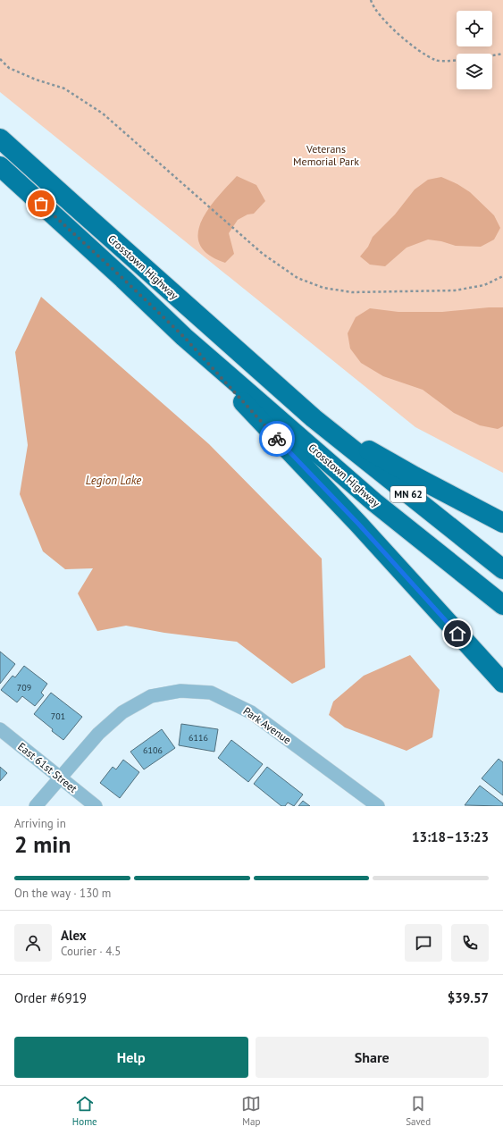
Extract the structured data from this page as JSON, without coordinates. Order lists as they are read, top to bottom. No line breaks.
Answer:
{"streets":{"highway":["Crosstown Highway","MN 62"],"street":["Park Avenue","East 61st Street"]},"crossings":[["Park Avenue","East 61st Street"]],"water":["Legion Lake"],"parks":["Veterans Memorial Park"],"house_numbers":["709","701","6116","6106"],"page":{"heading":["2 min","Arriving in","13:18–13:23"],"panel":["Alex","Courier · 4.5","Order #6919","$39.57"],"bar":"On the way · 130 m","buttons":["Help","Share"],"tabs":["Home","Map","Saved"]}}
